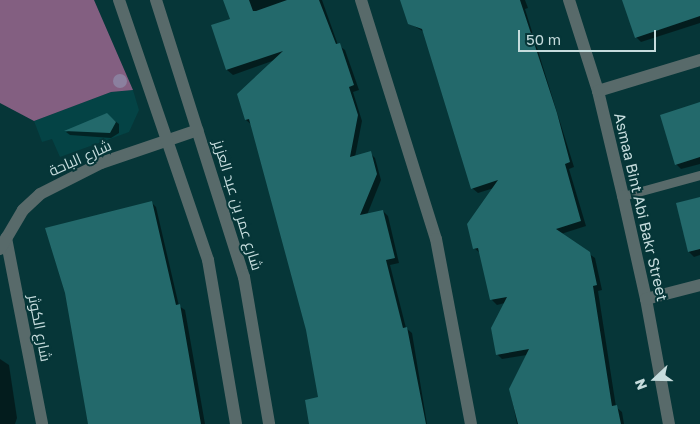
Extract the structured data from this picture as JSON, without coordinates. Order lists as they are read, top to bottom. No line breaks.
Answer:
{"streets":{"street":["شارع الباحة","شارع عمر بن عبد العزيز","Asmaa Bint Abi Bakr Street","شارع الكوثر"]},"crossings":[["شارع الباحة","شارع عمر بن عبد العزيز"],["شارع الباحة","شارع الكوثر"]],"scale_bar":"50 m","north":"left"}
